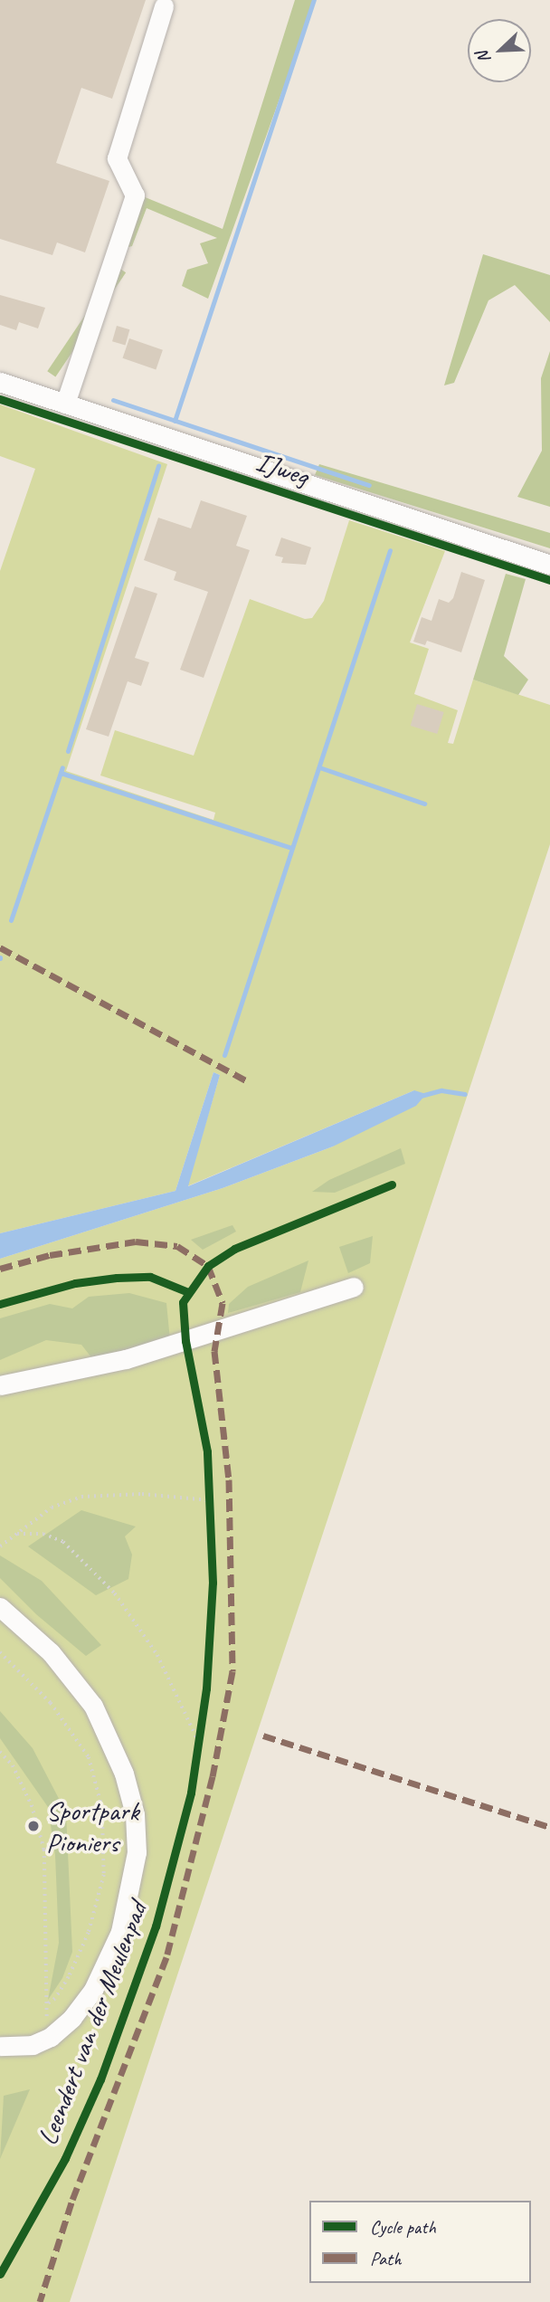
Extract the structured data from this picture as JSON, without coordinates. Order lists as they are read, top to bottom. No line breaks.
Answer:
{"streets":{"street":["IJweg"],"cycle path":["Leendert van der Meulenpad"]},"places":["Sportpark Pioniers"],"legend":["Cycle path","Path"],"north":"bottom left"}
